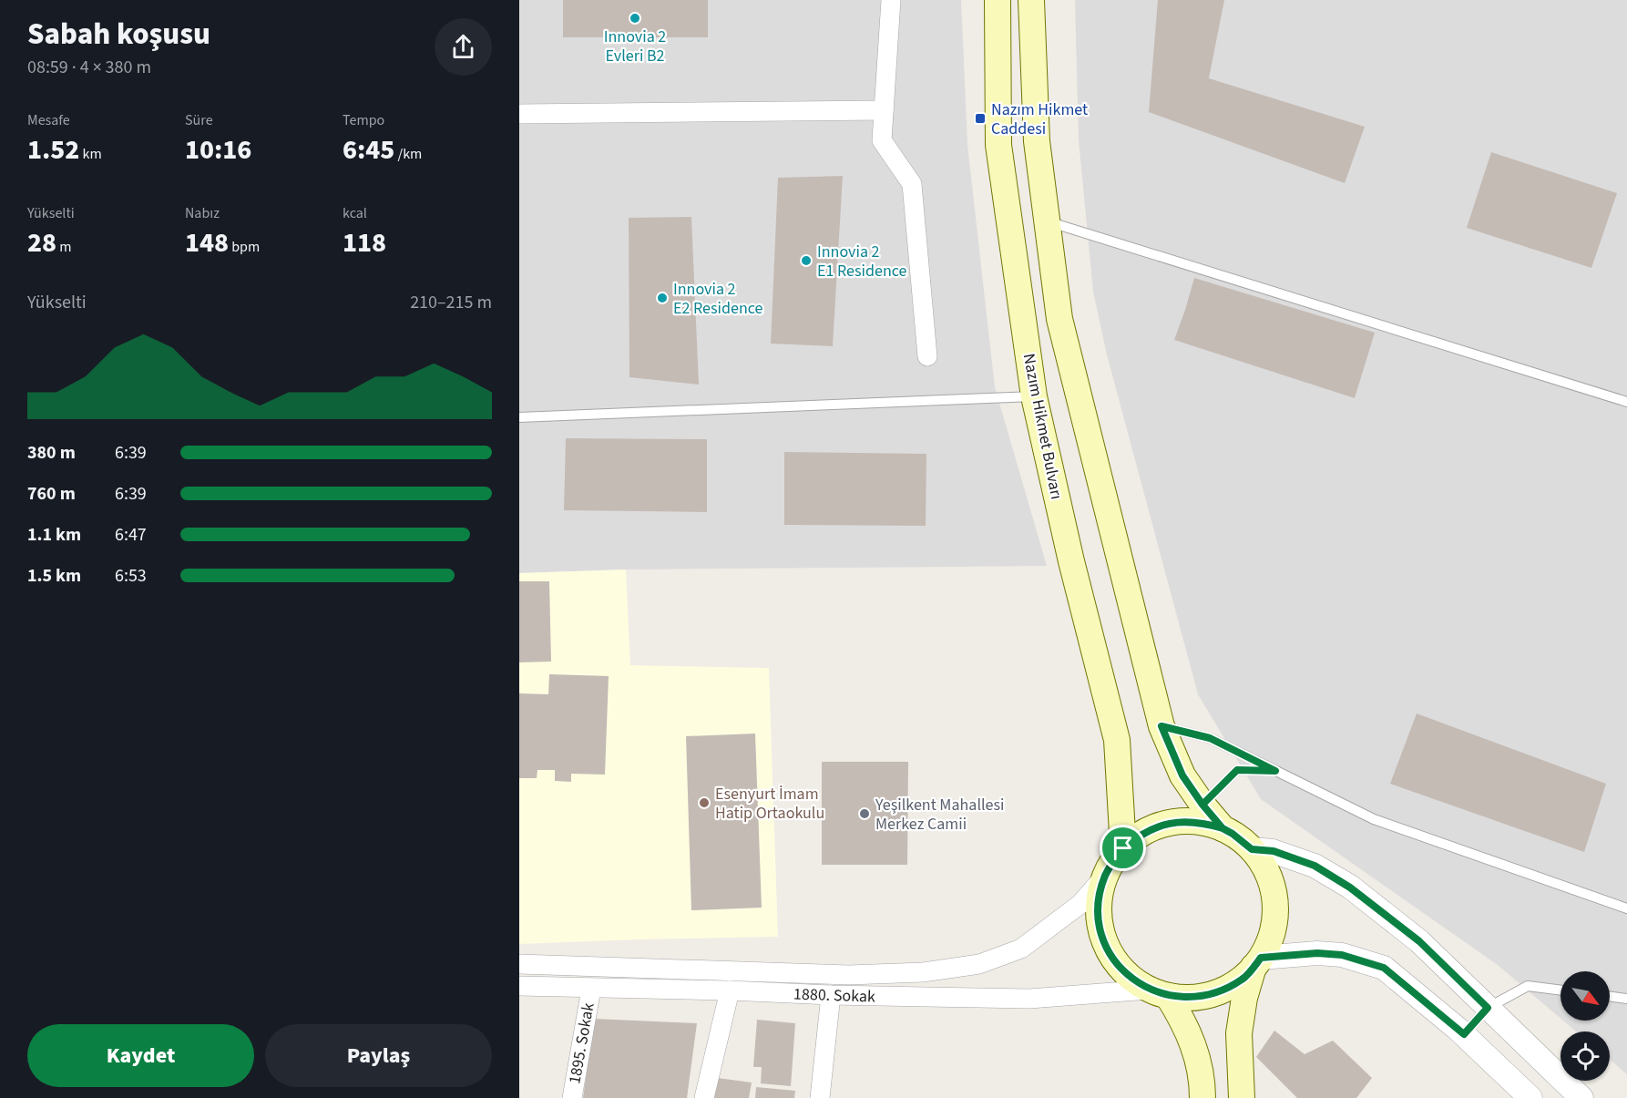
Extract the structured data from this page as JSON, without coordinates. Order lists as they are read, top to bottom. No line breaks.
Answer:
{"streets":{"main road":["Nazım Hikmet Bulvarı"],"street":["1880. Sokak","1895. Sokak"]},"crossings":[["Nazım Hikmet Bulvarı","1880. Sokak"],["1880. Sokak","1895. Sokak"]],"places":{"other":["Innovia 2 Evleri B2","Innovia 2 E1 Residence","Innovia 2 E2 Residence","Esenyurt İmam Hatip Ortaokulu","Yeşilkent Mahallesi Merkez Camii"],"transit":["Nazım Hikmet Caddesi"]},"north":"bottom right","page":{"heading":["Sabah koşusu","08:59 · 4 × 380 m"],"stats":[["Mesafe","1.52 km"],["Süre","10:16"],["Tempo","6:45 /km"],["Yükselti","28 m"],["Nabız","148 bpm"],["kcal","118"]],"chart":["Yükselti","210–215 m"],"list":[{"name":"380 m","note":"6:39"},{"name":"760 m","note":"6:39"},{"name":"1.1 km","note":"6:47"},{"name":"1.5 km","note":"6:53"}],"buttons":["Kaydet","Paylaş"]}}
